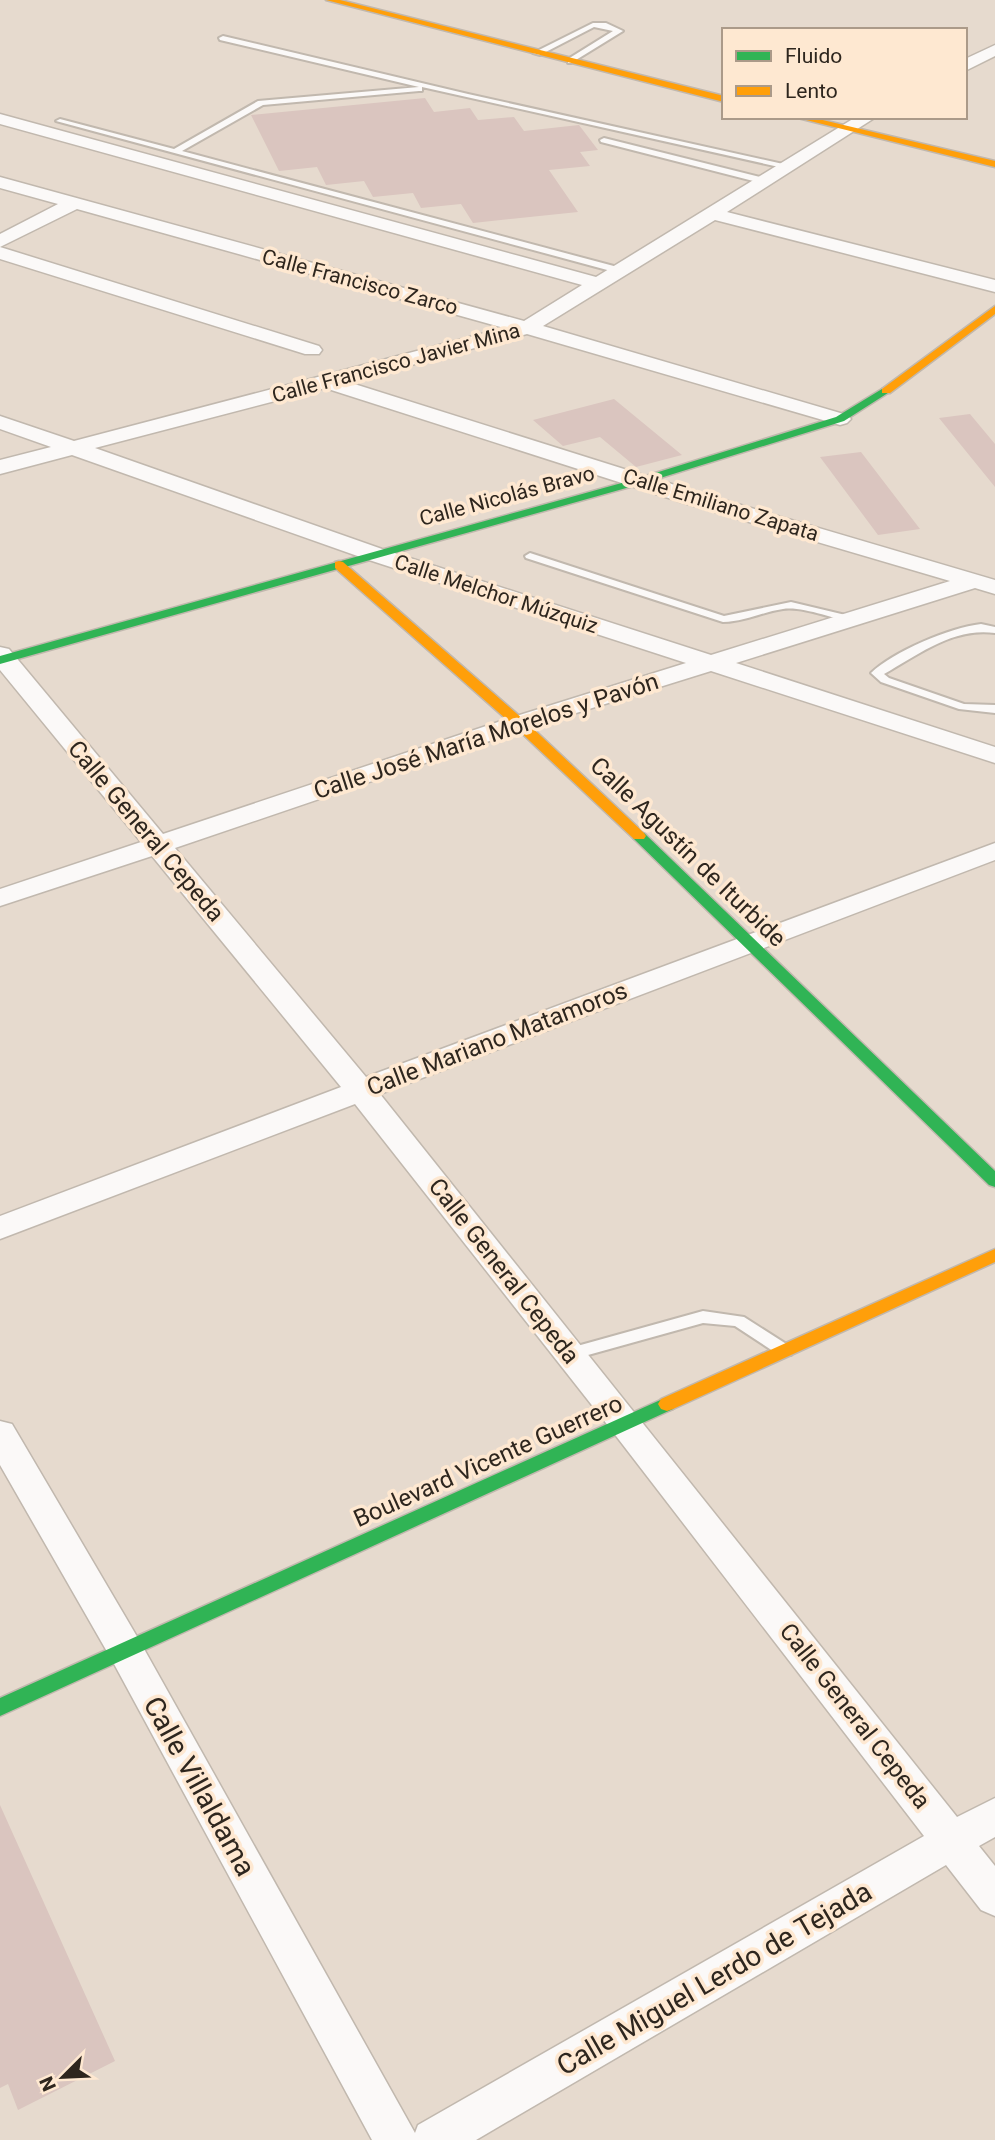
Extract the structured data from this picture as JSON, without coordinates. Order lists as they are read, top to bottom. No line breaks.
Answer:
{"streets":{"street":["Calle Francisco Zarco","Calle Francisco Javier Mina","Calle Nicolás Bravo","Calle Emiliano Zapata","Calle Melchor Múzquiz","Calle José María Morelos y Pavón","Calle General Cepeda","Calle Agustín de Iturbide","Calle Mariano Matamoros","Boulevard Vicente Guerrero","Calle Villaldama","Calle Miguel Lerdo de Tejada"]},"crossings":[["Calle Francisco Zarco","Calle Francisco Javier Mina"],["Calle Francisco Zarco","Calle Nicolás Bravo"],["Calle Francisco Javier Mina","Calle Emiliano Zapata"],["Calle Francisco Javier Mina","Calle Melchor Múzquiz"],["Calle Nicolás Bravo","Calle Emiliano Zapata"],["Calle Nicolás Bravo","Calle Melchor Múzquiz"],["Calle Nicolás Bravo","Calle General Cepeda"],["Calle Nicolás Bravo","Calle Agustín de Iturbide"],["Calle Emiliano Zapata","Calle José María Morelos y Pavón"],["Calle Melchor Múzquiz","Calle José María Morelos y Pavón"],["Calle José María Morelos y Pavón","Calle General Cepeda"],["Calle José María Morelos y Pavón","Calle Agustín de Iturbide"],["Calle General Cepeda","Calle Mariano Matamoros"],["Calle General Cepeda","Boulevard Vicente Guerrero"],["Calle General Cepeda","Calle Miguel Lerdo de Tejada"],["Calle Agustín de Iturbide","Calle Mariano Matamoros"],["Boulevard Vicente Guerrero","Calle Villaldama"]],"legend":["Fluido","Lento"],"north":"bottom left"}
